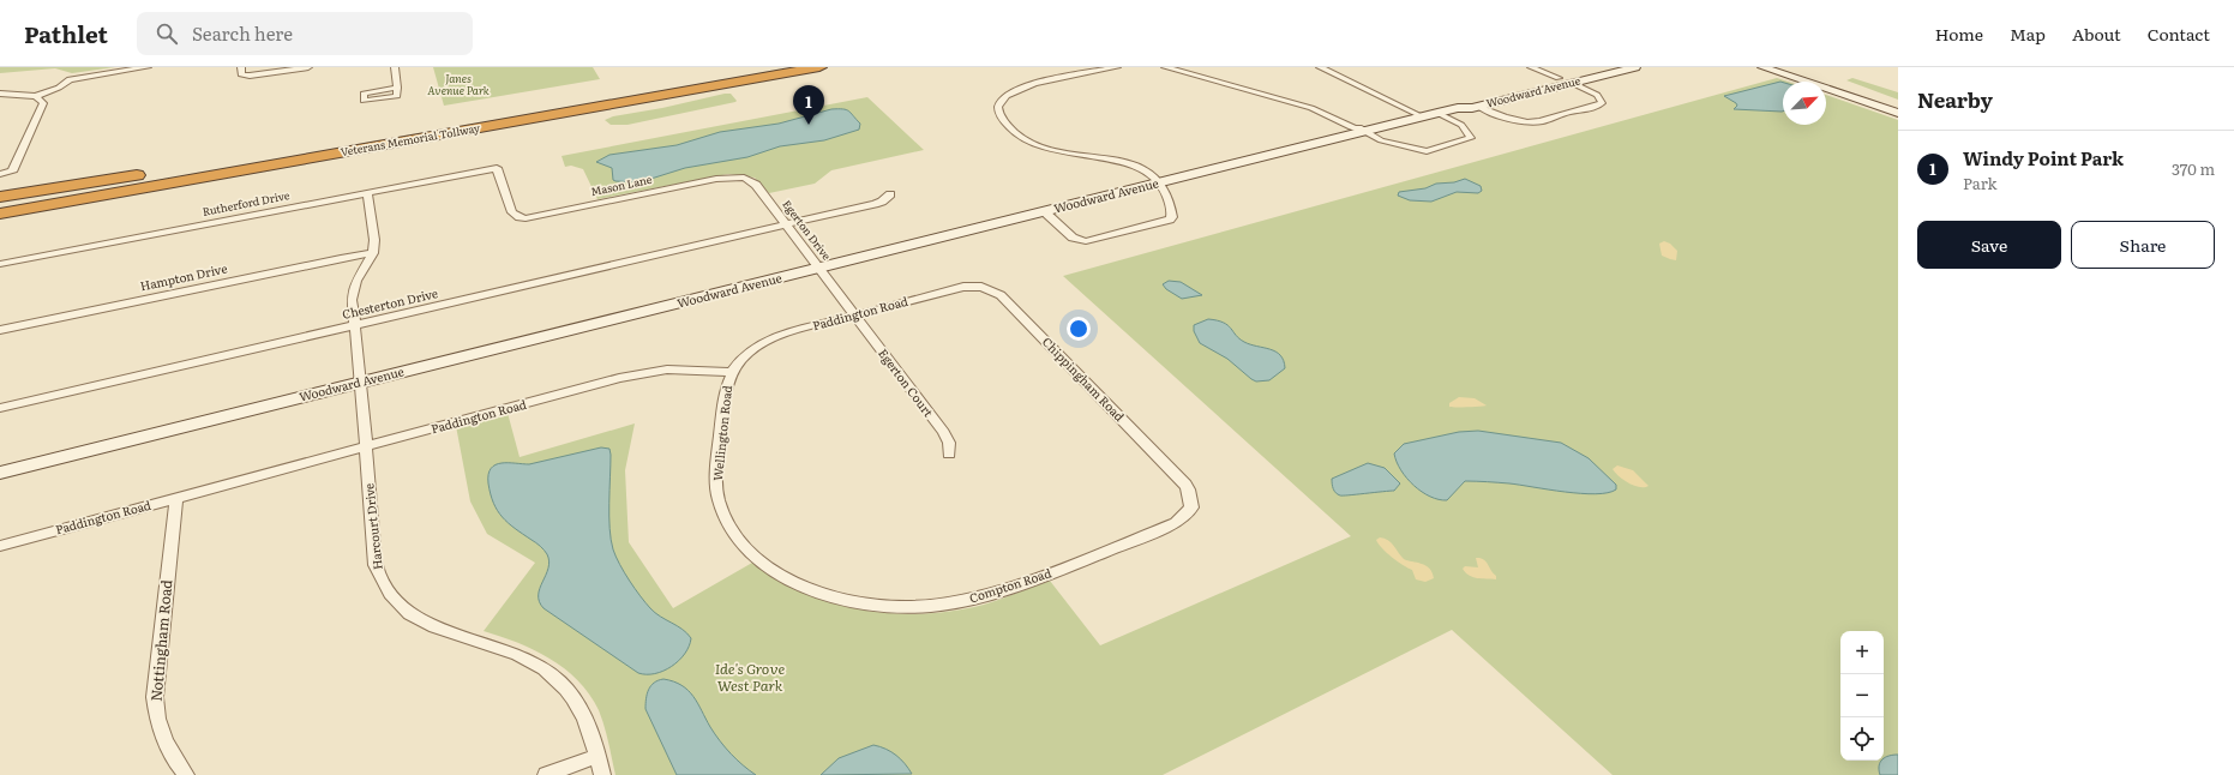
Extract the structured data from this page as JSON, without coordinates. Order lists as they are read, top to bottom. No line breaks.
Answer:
{"streets":{"highway":["Veterans Memorial Tollway"],"main road":["Woodward Avenue"],"street":["Mason Lane","Rutherford Drive","Egerton Drive","Hampton Drive","Chesterton Drive","Paddington Road","Chippingham Road","Egerton Court","Wellington Road","Harcourt Drive","Compton Road","Nottingham Road"]},"crossings":[["Woodward Avenue","Egerton Drive"],["Woodward Avenue","Harcourt Drive"],["Mason Lane","Rutherford Drive"],["Mason Lane","Egerton Drive"],["Egerton Drive","Chesterton Drive"],["Egerton Drive","Paddington Road"],["Egerton Drive","Egerton Court"],["Hampton Drive","Harcourt Drive"],["Chesterton Drive","Harcourt Drive"],["Paddington Road","Chippingham Road"],["Paddington Road","Egerton Court"],["Paddington Road","Wellington Road"],["Paddington Road","Harcourt Drive"],["Paddington Road","Nottingham Road"],["Chippingham Road","Compton Road"],["Wellington Road","Compton Road"]],"parks":["Janes Avenue Park","Ide's Grove West Park"],"north":"top right","page":{"header":"Pathlet","search":"Search here","nav":["Home","Map","About","Contact"],"heading":"Nearby","pins":"1","list":[{"mark":"1","name":"Windy Point Park","note":"Park","value":"370 m"}],"buttons":["Save","Share"],"map_buttons":["+","−"]}}
